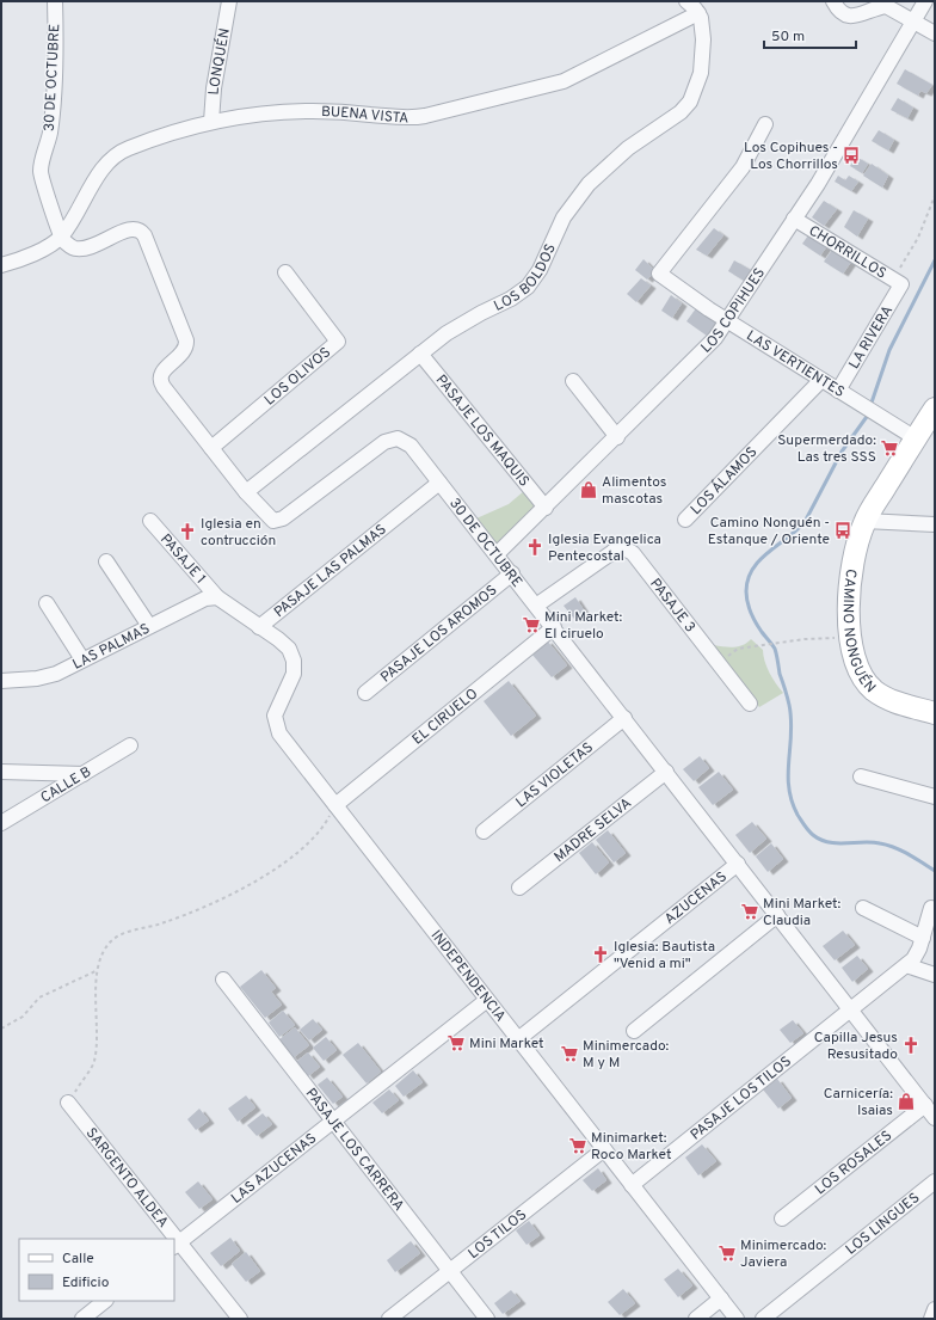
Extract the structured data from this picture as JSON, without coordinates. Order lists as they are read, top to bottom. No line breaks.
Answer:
{"streets":{"main road":["CAMINO NONGUÉN"],"street":["LONQUÉN","30 DE OCTUBRE","BUENA VISTA","CHORRILLOS","LOS BOLDOS","LOS COPIHUES","LA RIVERA","LAS VERTIENTES","LOS OLIVOS","PASAJE LOS MAQUIS","LOS ÁLAMOS","PASAJE 1","PASAJE LAS PALMAS","PASAJE 3","PASAJE LOS AROMOS","LAS PALMAS","EL CIRUELO","LAS VIOLETAS","CALLE B","MADRE SELVA","AZUCENAS","INDEPENDENCIA","PASAJE LOS TILOS","PASAJE LOS CARRERA","LOS ROSALES","LAS AZUCENAS","SARGENTO ALDEA","LOS LINGUES","LOS TILOS"]},"crossings":[["LONQUÉN","BUENA VISTA"],["30 DE OCTUBRE","BUENA VISTA"],["30 DE OCTUBRE","LOS BOLDOS"],["30 DE OCTUBRE","LOS COPIHUES"],["30 DE OCTUBRE","LOS OLIVOS"],["30 DE OCTUBRE","PASAJE LAS PALMAS"],["30 DE OCTUBRE","PASAJE 3"],["30 DE OCTUBRE","PASAJE LOS AROMOS"],["30 DE OCTUBRE","EL CIRUELO"],["30 DE OCTUBRE","LAS VIOLETAS"],["30 DE OCTUBRE","MADRE SELVA"],["30 DE OCTUBRE","AZUCENAS"],["30 DE OCTUBRE","PASAJE LOS TILOS"],["30 DE OCTUBRE","LOS ROSALES"],["BUENA VISTA","LOS BOLDOS"],["CHORRILLOS","LOS COPIHUES"],["CHORRILLOS","LA RIVERA"],["LOS BOLDOS","PASAJE LOS MAQUIS"],["LOS COPIHUES","LAS VERTIENTES"],["LOS COPIHUES","PASAJE LOS MAQUIS"],["LA RIVERA","LAS VERTIENTES"],["LAS VERTIENTES","LOS ÁLAMOS"],["LAS VERTIENTES","CAMINO NONGUÉN"],["PASAJE 1","PASAJE LAS PALMAS"],["PASAJE 1","LAS PALMAS"],["PASAJE LAS PALMAS","LAS PALMAS"],["PASAJE LAS PALMAS","INDEPENDENCIA"],["EL CIRUELO","INDEPENDENCIA"],["AZUCENAS","INDEPENDENCIA"],["INDEPENDENCIA","PASAJE LOS TILOS"],["INDEPENDENCIA","LAS AZUCENAS"],["INDEPENDENCIA","LOS TILOS"],["PASAJE LOS CARRERA","LAS AZUCENAS"],["PASAJE LOS CARRERA","LOS TILOS"],["LAS AZUCENAS","SARGENTO ALDEA"]],"places":{"bus stop":["Los Copihues - Los Chorrillos","Camino Nonguén - Estanque / Oriente"],"supermarket":["Supermerdado: Las tres SSS","Mini Market: El ciruelo","Mini Market: Claudia","Mini Market","Minimercado: M y M","Minimarket: Roco Market","Minimercado: Javiera"],"shop":["Alimentos mascotas","Carnicería: Isaias"],"church":["Iglesia en contrucción","Iglesia Evangelica Pentecostal","Iglesia: Bautista \"Venid a mi\"","Capilla Jesus Resusitado"]},"legend":["Calle","Edificio"],"scale_bar":"50 m"}
